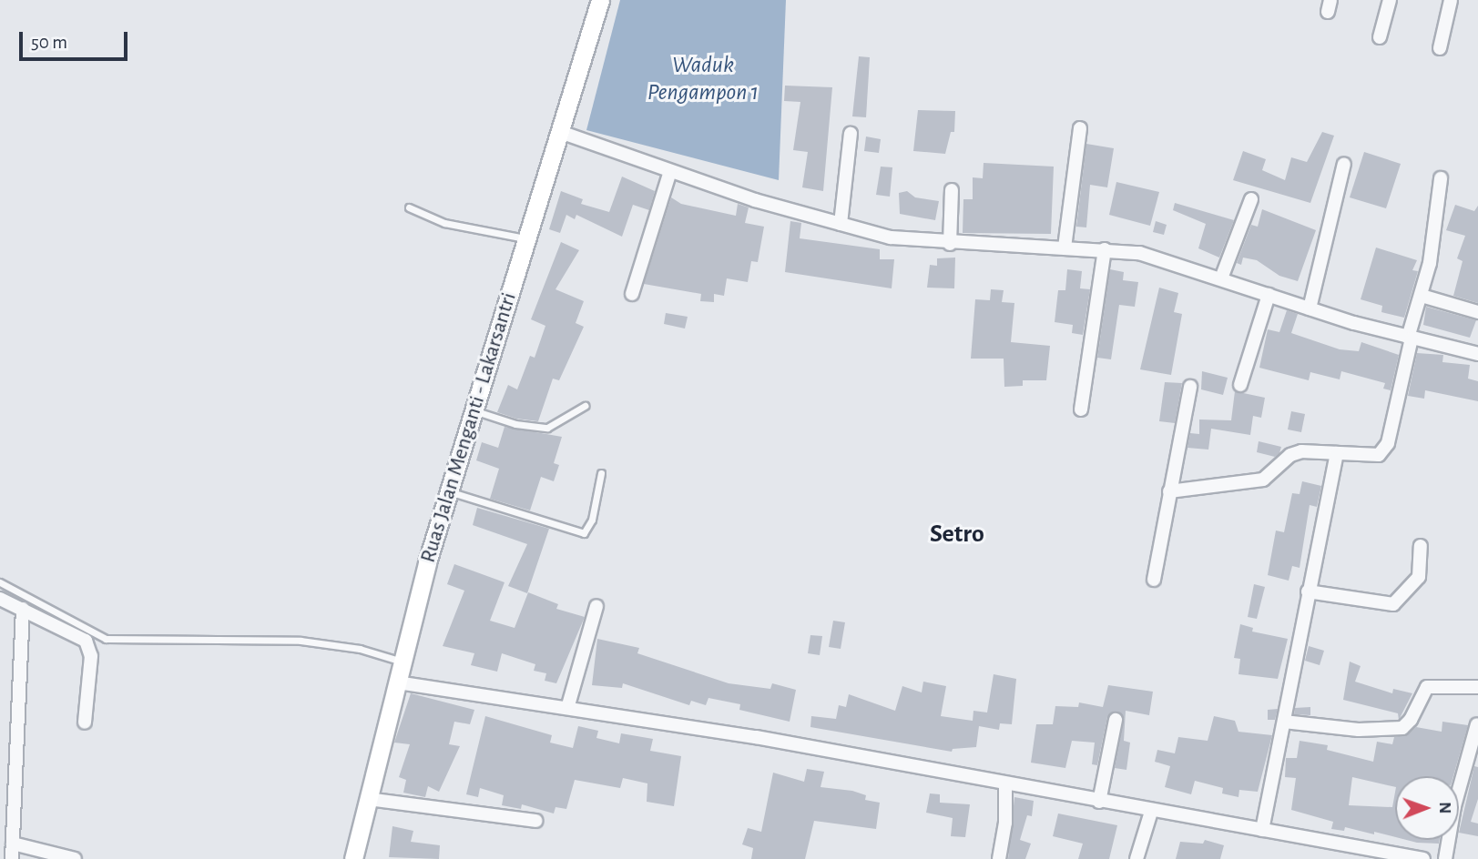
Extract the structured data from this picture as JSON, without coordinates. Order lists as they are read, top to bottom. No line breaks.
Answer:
{"streets":{"main road":["Ruas Jalan Menganti - Lakarsantri"]},"districts":["Setro"],"water":["Waduk Pengampon 1"],"scale_bar":"50 m","north":"right"}
